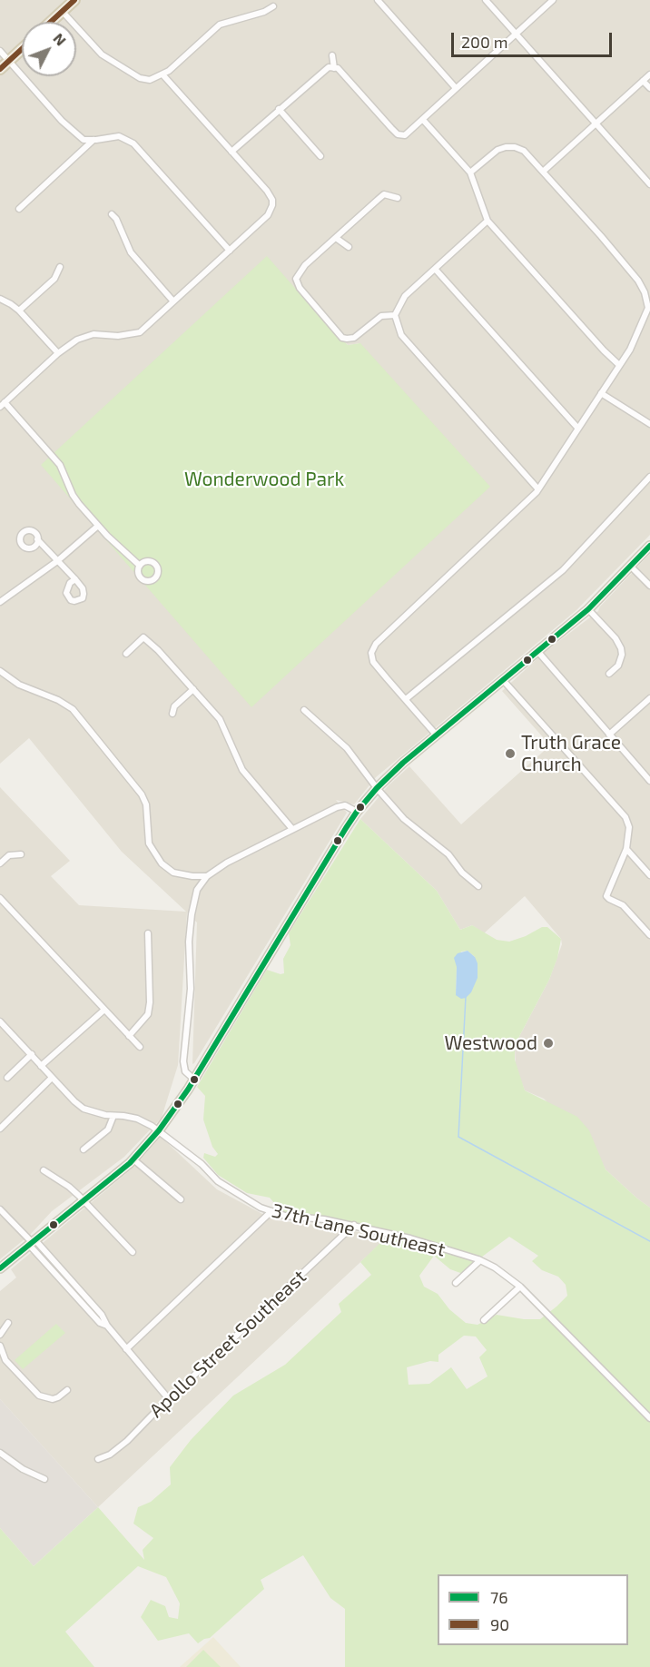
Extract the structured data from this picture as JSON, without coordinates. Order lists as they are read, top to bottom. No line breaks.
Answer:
{"streets":{"street":["37th Lane Southeast","Apollo Street Southeast"]},"crossings":[["37th Lane Southeast","Apollo Street Southeast"]],"parks":["Wonderwood Park"],"places":["Truth Grace Church","Westwood"],"lines":["transit line 90","transit line 76"],"legend":["76","90"],"scale_bar":"200 m","north":"top right"}
